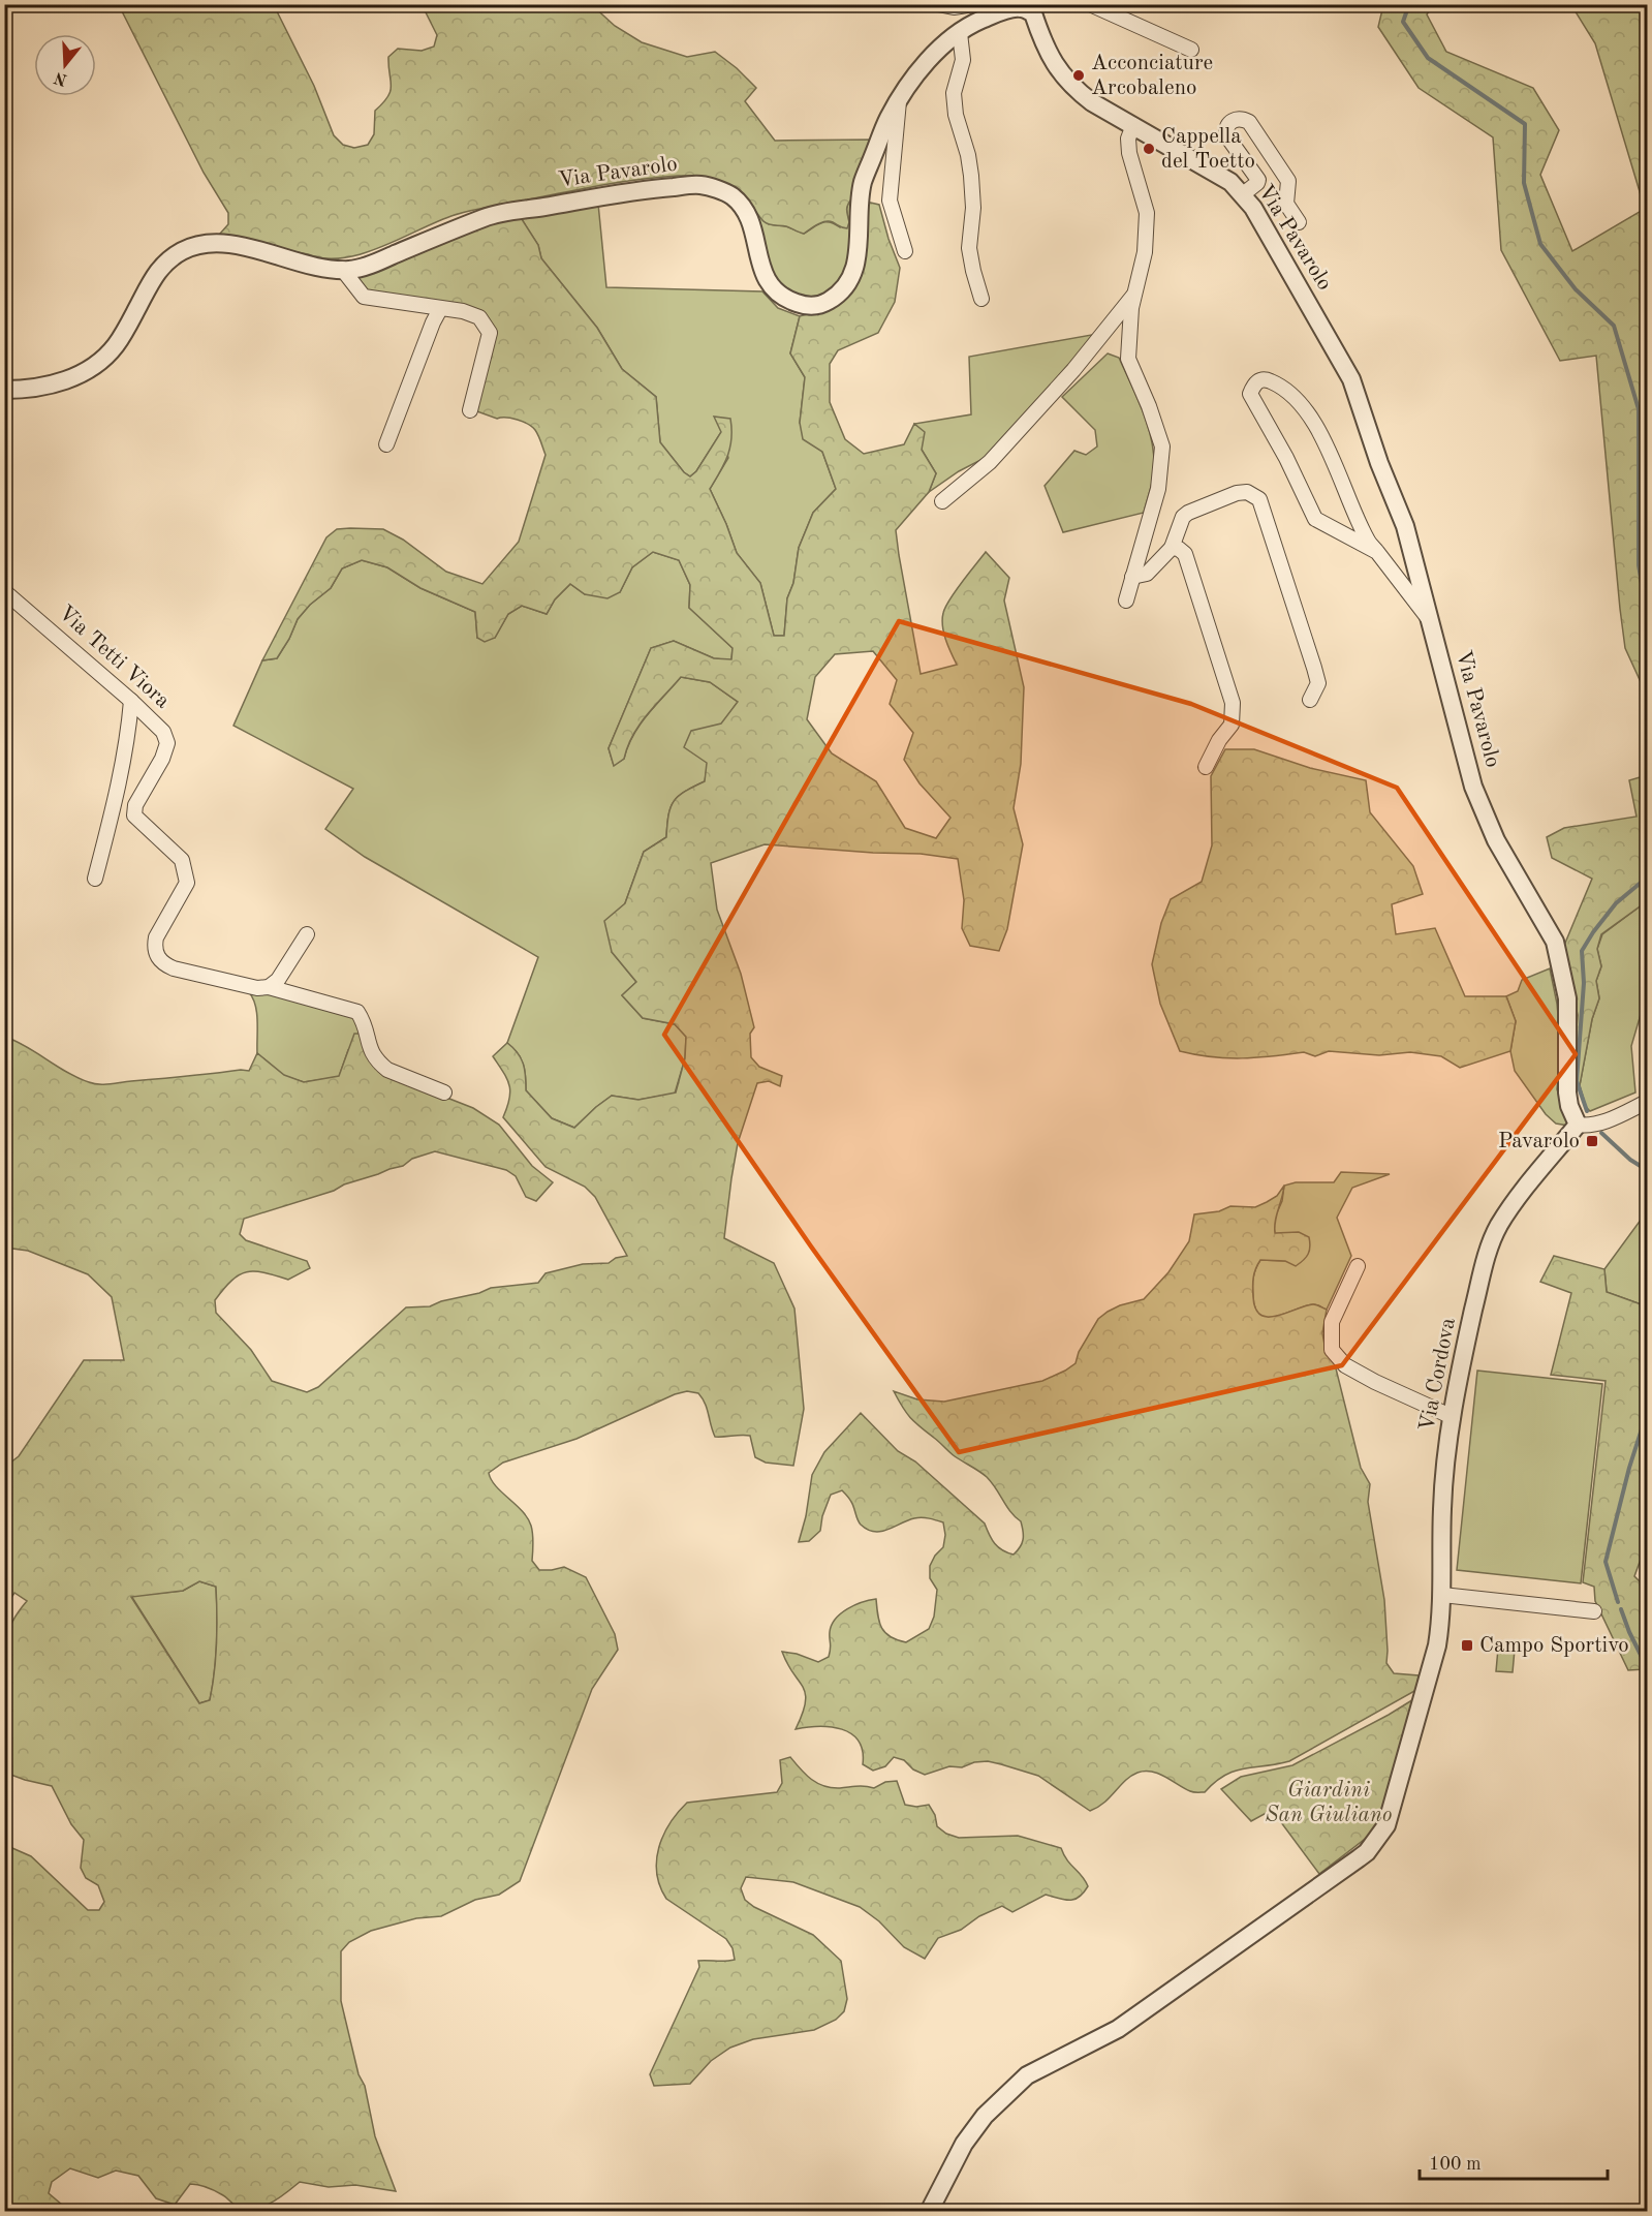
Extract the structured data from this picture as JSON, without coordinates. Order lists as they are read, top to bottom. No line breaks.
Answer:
{"streets":{"street":["Via Pavarolo","Via Tetti Viora","Via Cordova"]},"crossings":[["Via Pavarolo","Via Cordova"]],"parks":["Giardini San Giuliano"],"places":{"other":["Acconciature Arcobaleno","Cappella del Toetto"],"transit":["Pavarolo","Campo Sportivo"]},"scale_bar":"100 m","north":"bottom"}
